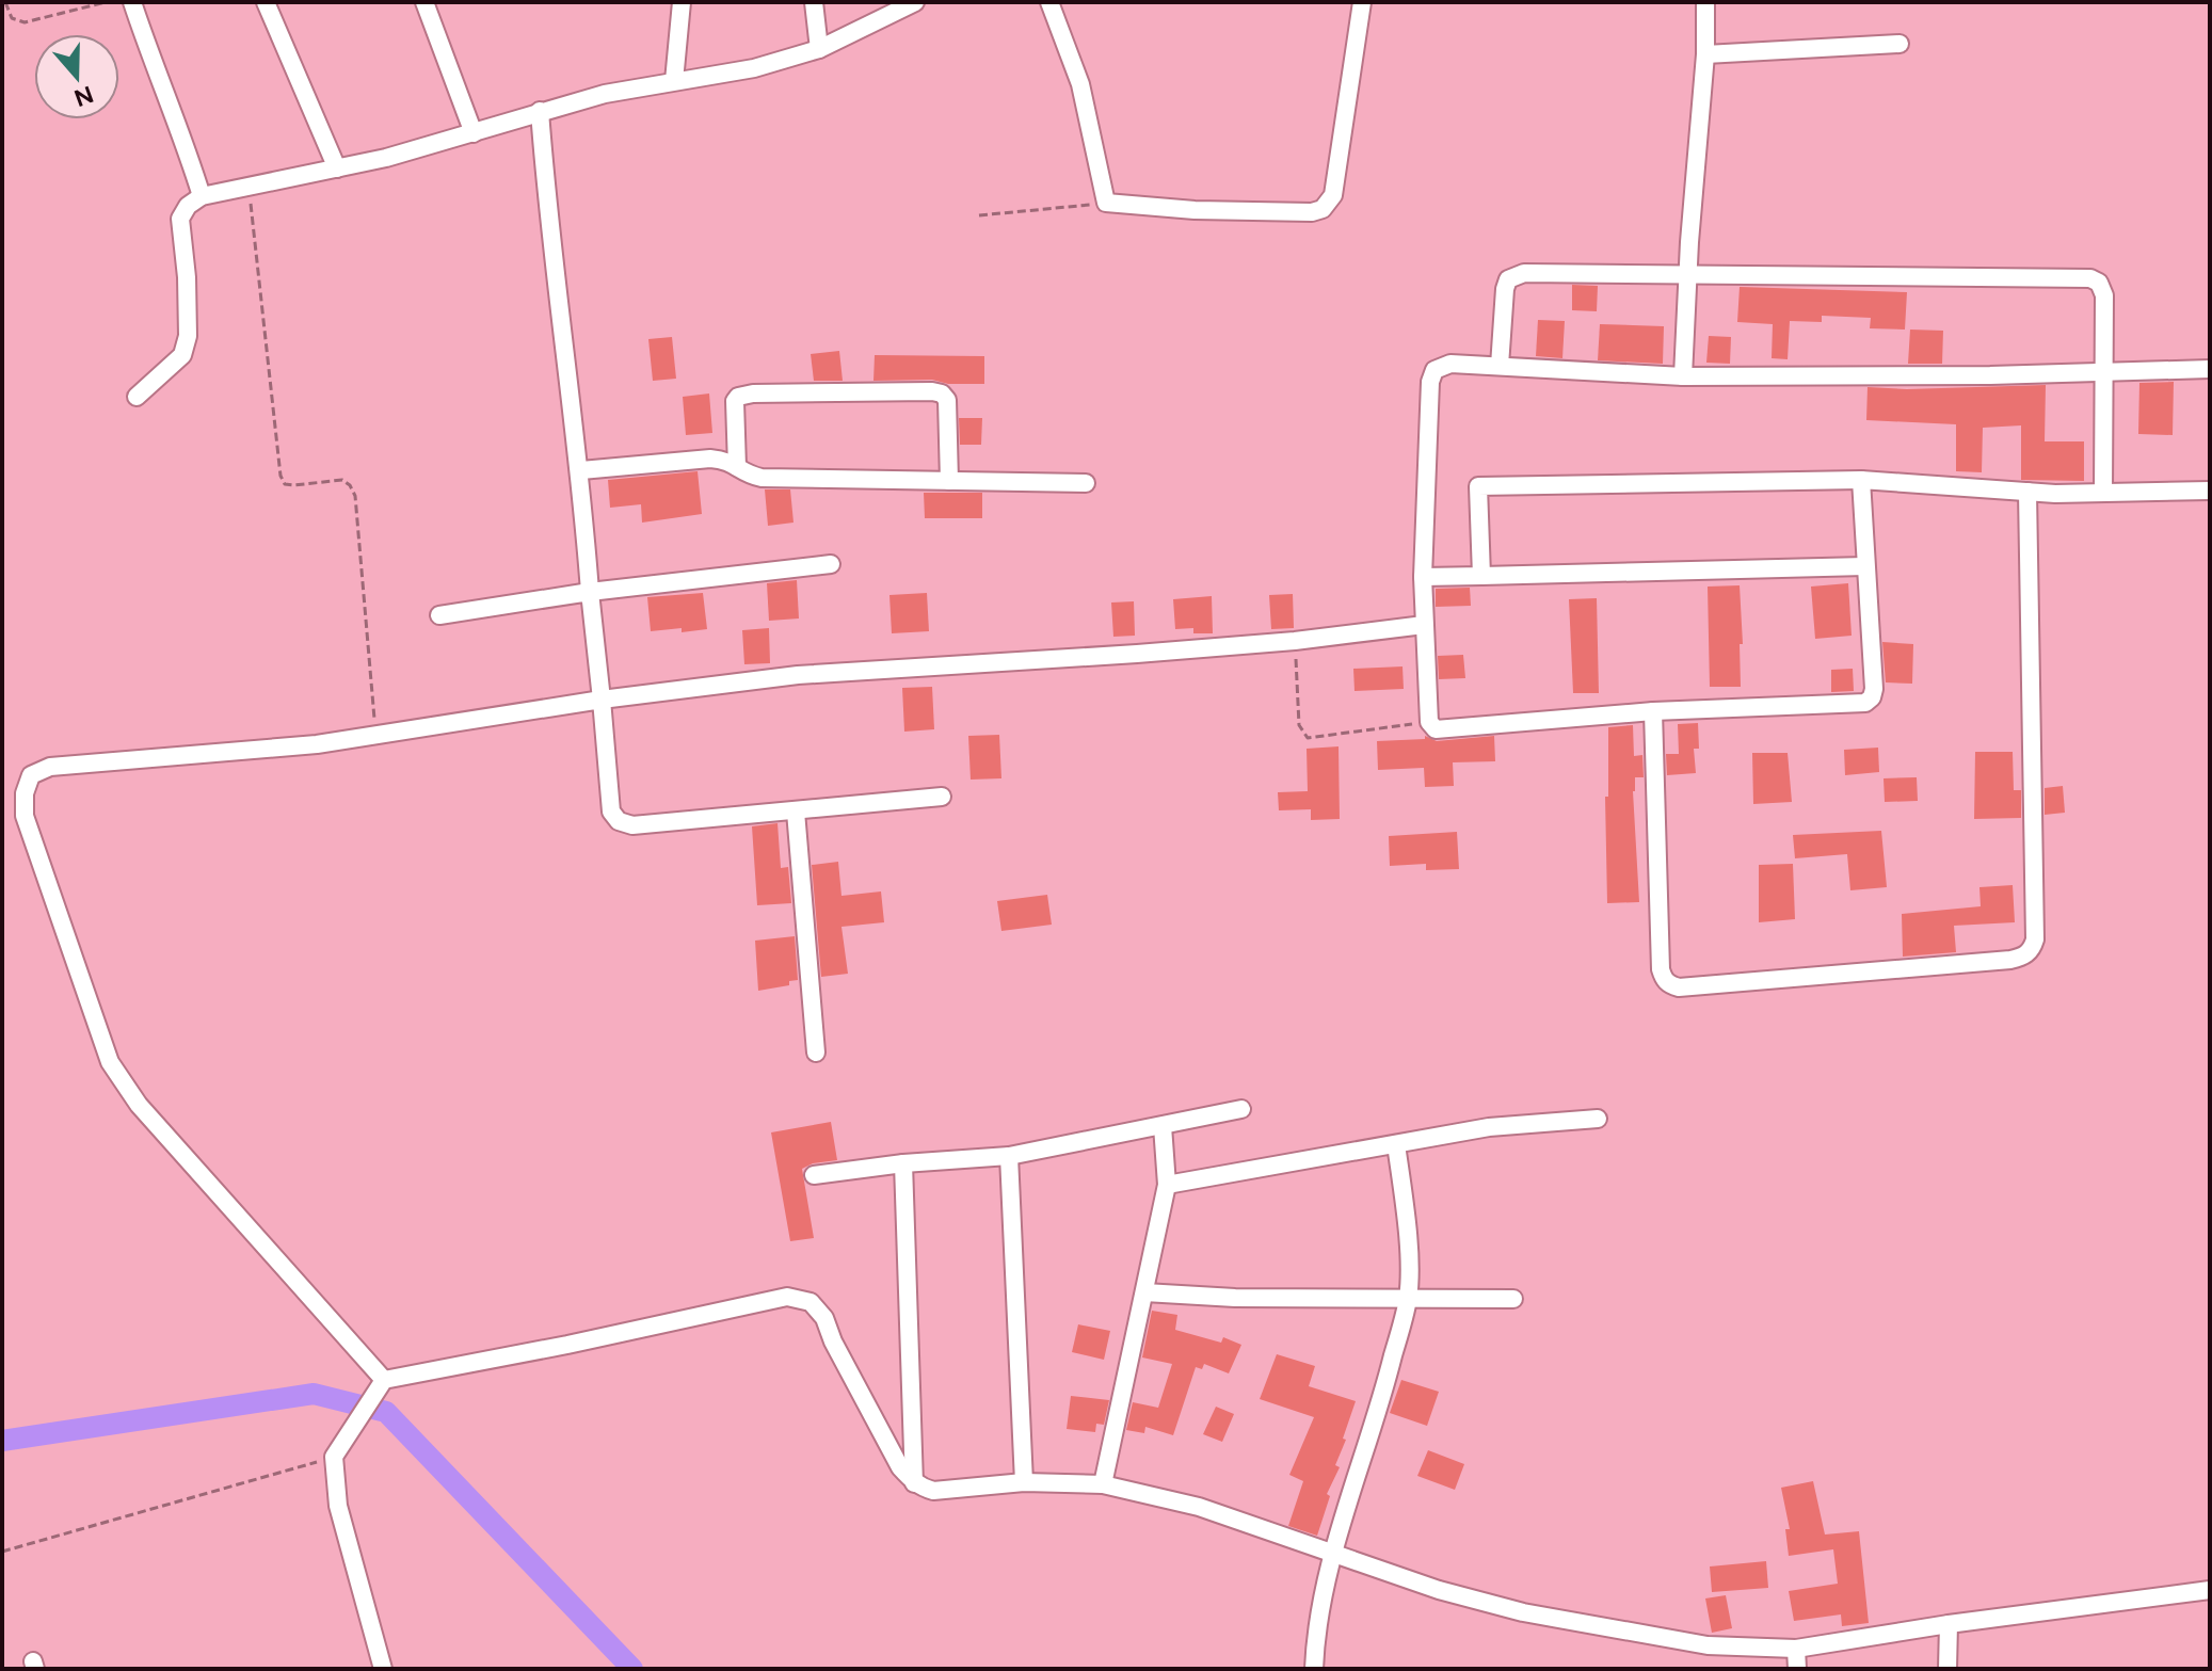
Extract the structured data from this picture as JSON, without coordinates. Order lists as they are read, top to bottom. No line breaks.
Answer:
{"north":"bottom"}
